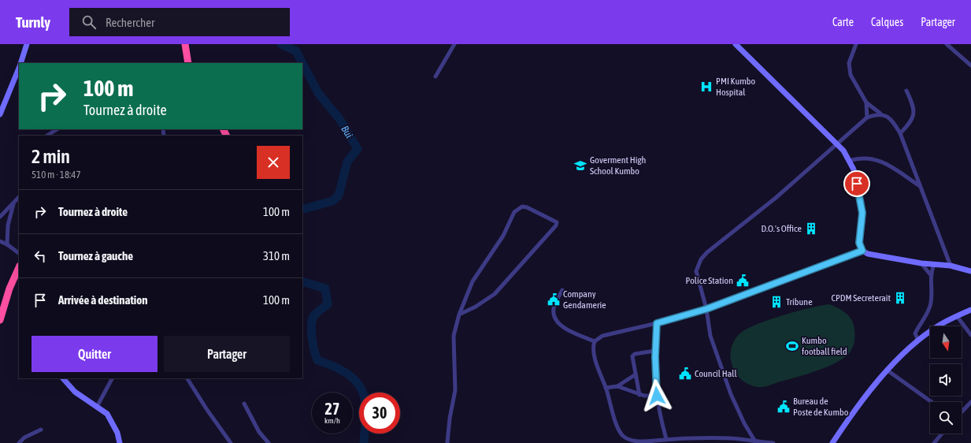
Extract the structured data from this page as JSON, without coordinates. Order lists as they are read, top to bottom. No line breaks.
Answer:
{"water":["Bui"],"places":{"hospital":["PMI Kumbo Hospital"],"school or university":["Goverment High School Kumbo"],"building":["D.O.'s Office","CPDM Secreterait","Tribune"],"public building":["Police Station","Company Gendamerie","Council Hall","Bureau de Poste de Kumbo"],"sports":["Kumbo football field"]},"north":"bottom","page":{"header":"Turnly","search":"Rechercher","nav":["Carte","Calques","Partager"],"turn":["100 m","Tournez à droite"],"heading":["2 min","510 m · 18:47"],"list":[{"name":"Tournez à droite","value":"100 m"},{"name":"Tournez à gauche","value":"310 m"},{"name":"Arrivée à destination","value":"100 m"}],"buttons":["Quitter","Partager"],"speed":"27 km/h","limit":"30"}}
